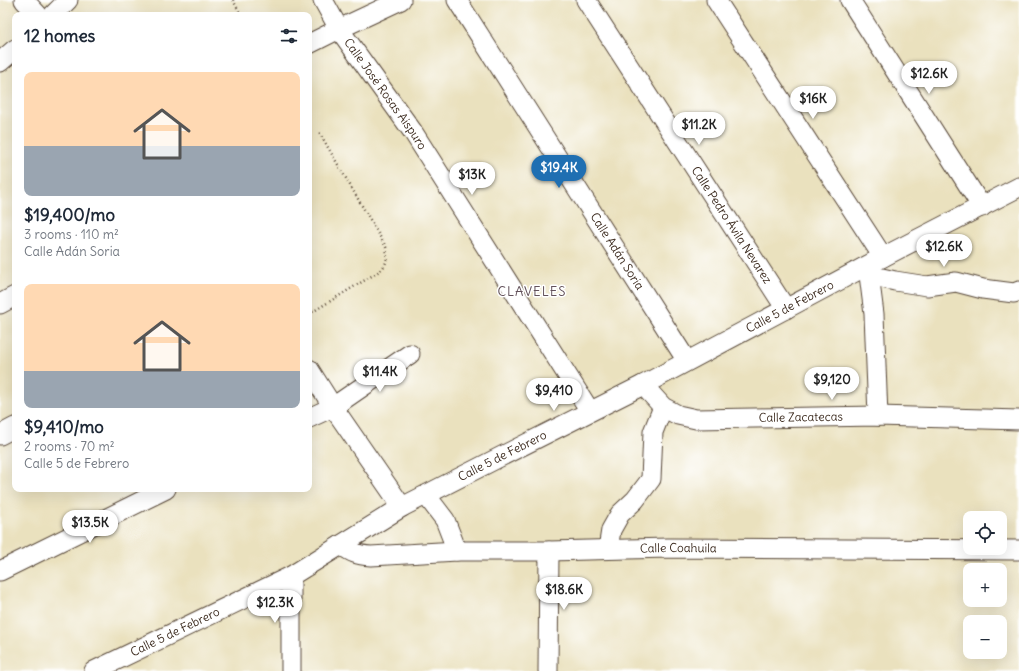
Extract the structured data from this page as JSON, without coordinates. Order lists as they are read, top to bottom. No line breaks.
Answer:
{"streets":{"street":["Calle José Rosas Aispuro","Calle Pedro Ávila Nevarez","Calle Adán Soria","Calle 5 de Febrero","Calle Zacatecas","Calle Coahuila"]},"crossings":[["Calle José Rosas Aispuro","Calle 5 de Febrero"],["Calle Pedro Ávila Nevarez","Calle 5 de Febrero"],["Calle Adán Soria","Calle 5 de Febrero"],["Calle 5 de Febrero","Calle Zacatecas"],["Calle 5 de Febrero","Calle Coahuila"]],"districts":["CLAVELES"],"page":{"heading":"12 homes","list":[{"name":"$19,400/mo","note":"3 rooms · 110 m² · Calle Adán Soria"},{"name":"$9,410/mo","note":"2 rooms · 70 m² · Calle 5 de Febrero"}],"price":["$12.6K","$16K","$11.2K","$19.4K","$13K","$12.6K","$11.4K","$9,120","$9,410","$13.5K","$18.6K","$12.3K"],"map_buttons":["+","−"]}}
